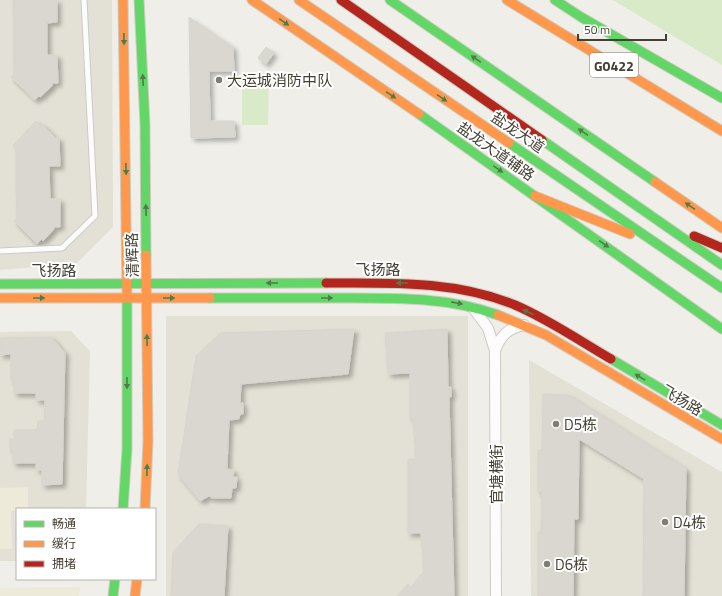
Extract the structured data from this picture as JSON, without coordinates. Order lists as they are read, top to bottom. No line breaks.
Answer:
{"streets":{"main road":["G0422","盐龙大道","盐龙大道辅路","清辉路","飞扬路"],"street":["官塘横街"]},"crossings":[["清辉路","飞扬路"],["飞扬路","官塘横街"]],"places":["大运城消防中队","D5栋","D4栋","D6栋"],"legend":["畅通","缓行","拥堵"],"scale_bar":"50 m"}
